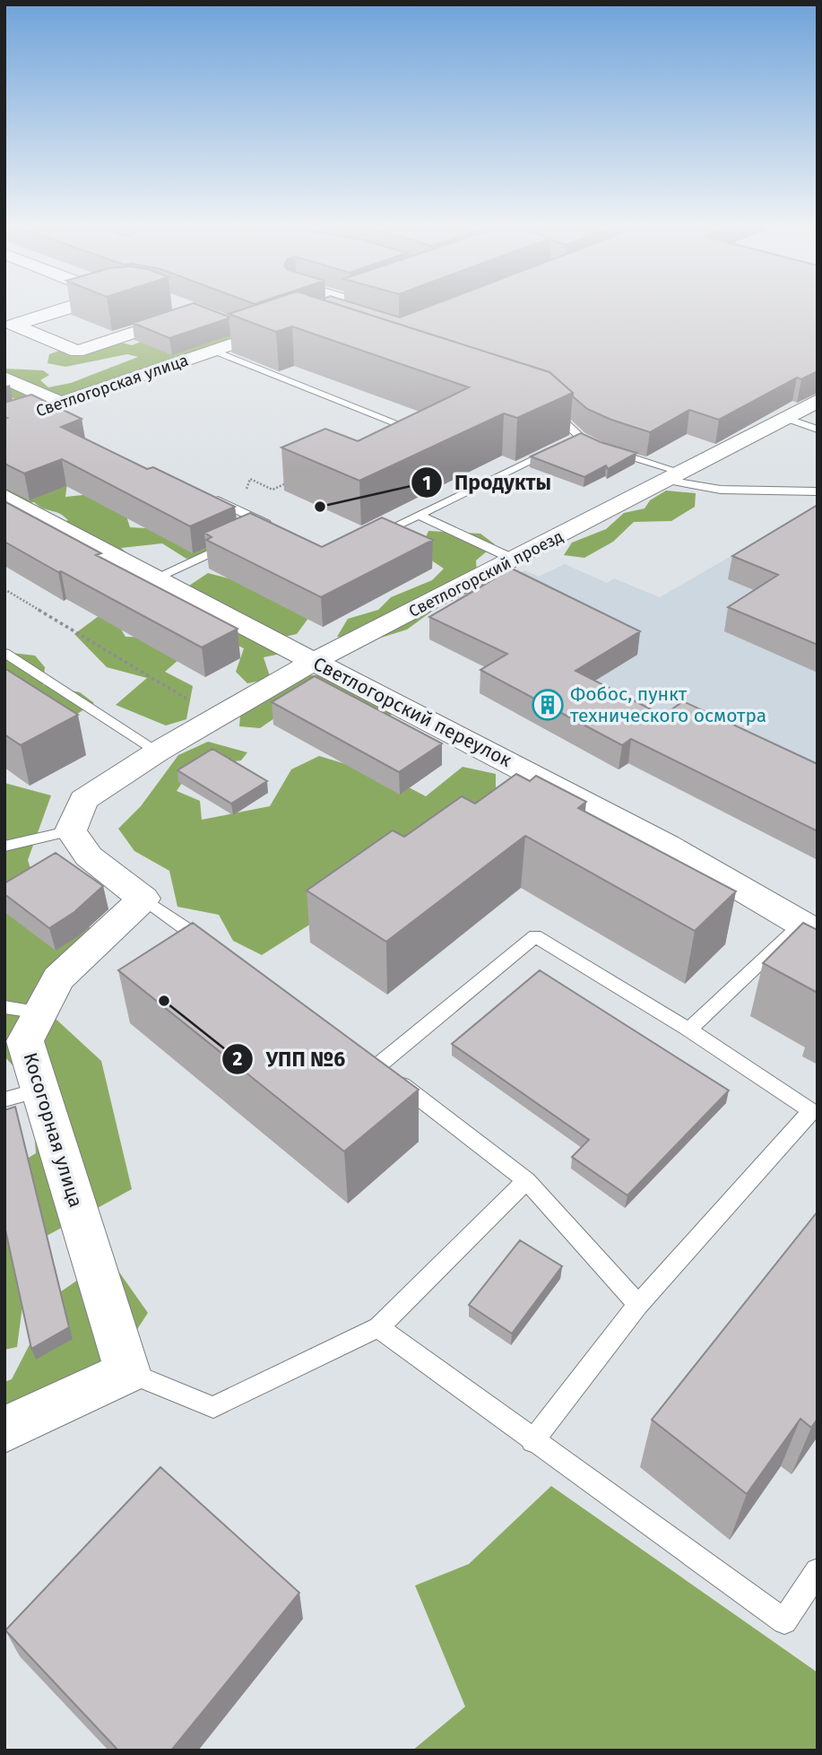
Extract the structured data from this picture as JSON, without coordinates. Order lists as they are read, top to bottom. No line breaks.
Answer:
{"streets":{"street":["Светлогорская улица","Светлогорский проезд","Светлогорский переулок","Косогорная улица"]},"crossings":[["Светлогорский проезд","Светлогорский переулок"]],"places":{"other":["Продукты","УПП №6"],"building":["Фобос, пункт технического осмотра"]}}
